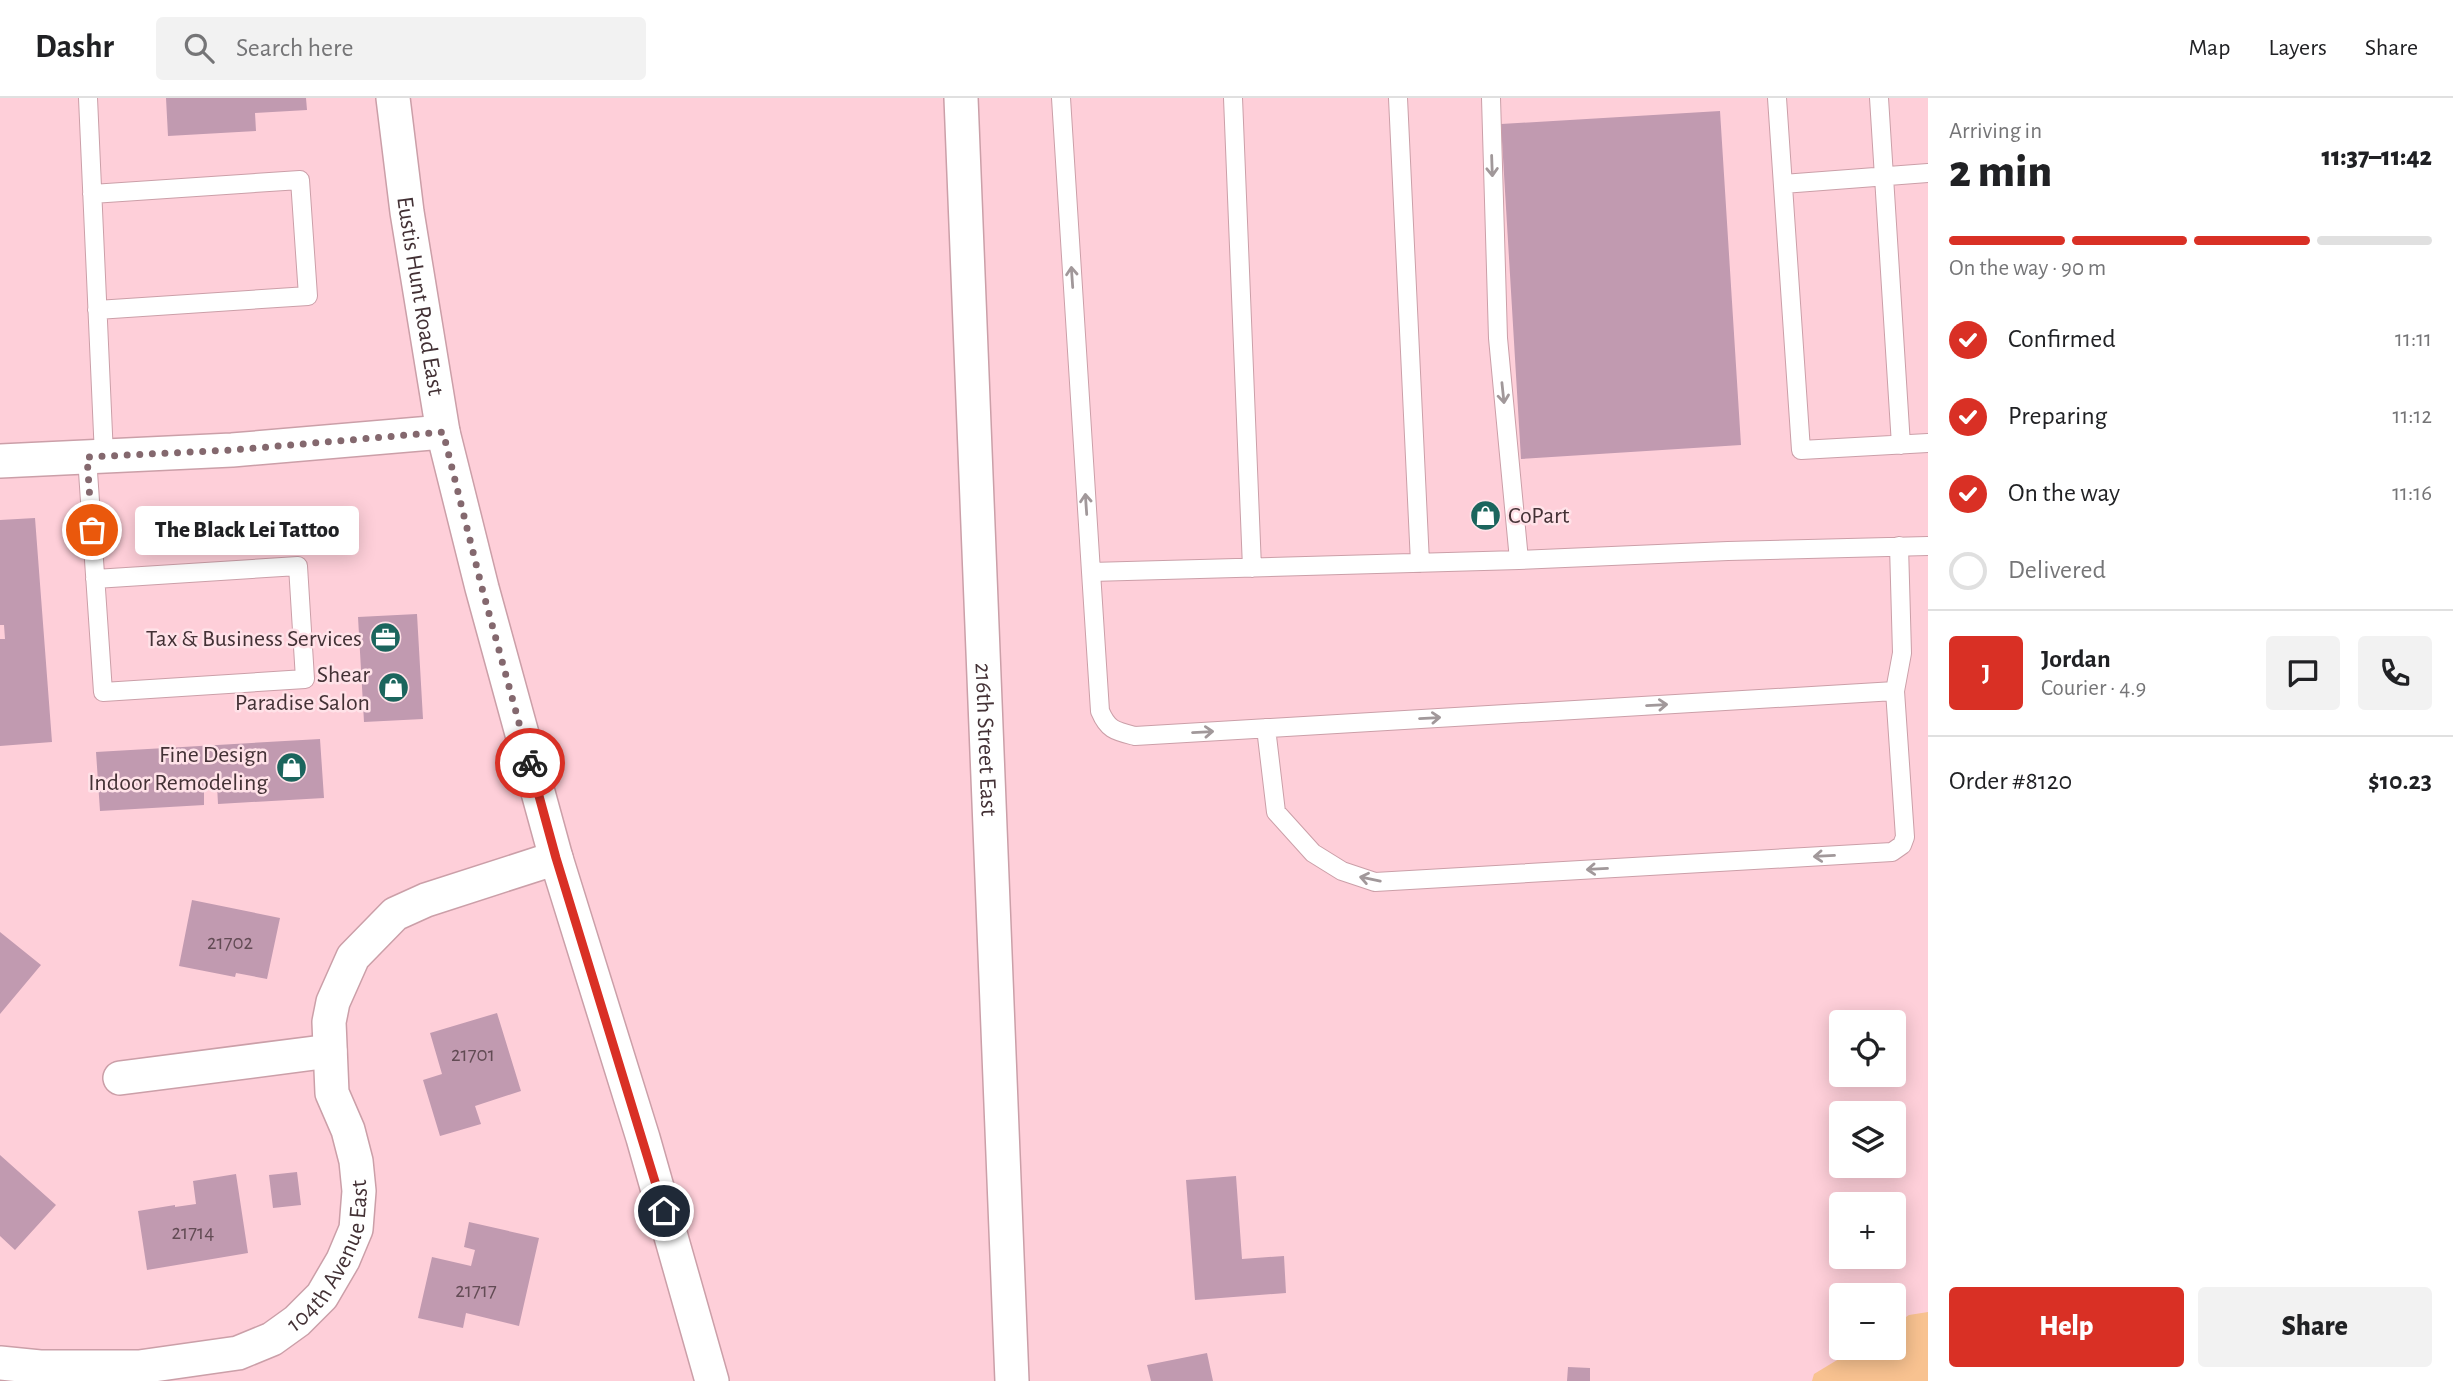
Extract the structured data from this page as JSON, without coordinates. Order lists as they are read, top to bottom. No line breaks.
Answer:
{"streets":{"street":["Eustis Hunt Road East","216th Street East","104th Avenue East"]},"crossings":[["Eustis Hunt Road East","104th Avenue East"]],"places":{"shop":["CoPart","Shear Paradise Salon","Fine Design Indoor Remodeling"],"other":["The Black Lei Tattoo"],"office":["Tax & Business Services"]},"house_numbers":["21702","21701","21714","21717"],"page":{"header":"Dashr","search":"Search here","nav":["Map","Layers","Share"],"heading":["2 min","Arriving in","11:37–11:42"],"panel":["Jordan","Courier · 4.9","Order #8120","$10.23"],"bar":"On the way · 90 m","list":[["Confirmed","11:11"],["Preparing","11:12"],["On the way","11:16"],"Delivered"],"bubble":"The Black Lei Tattoo","round":"J","map_buttons":["+","−"],"buttons":["Help","Share"]}}
